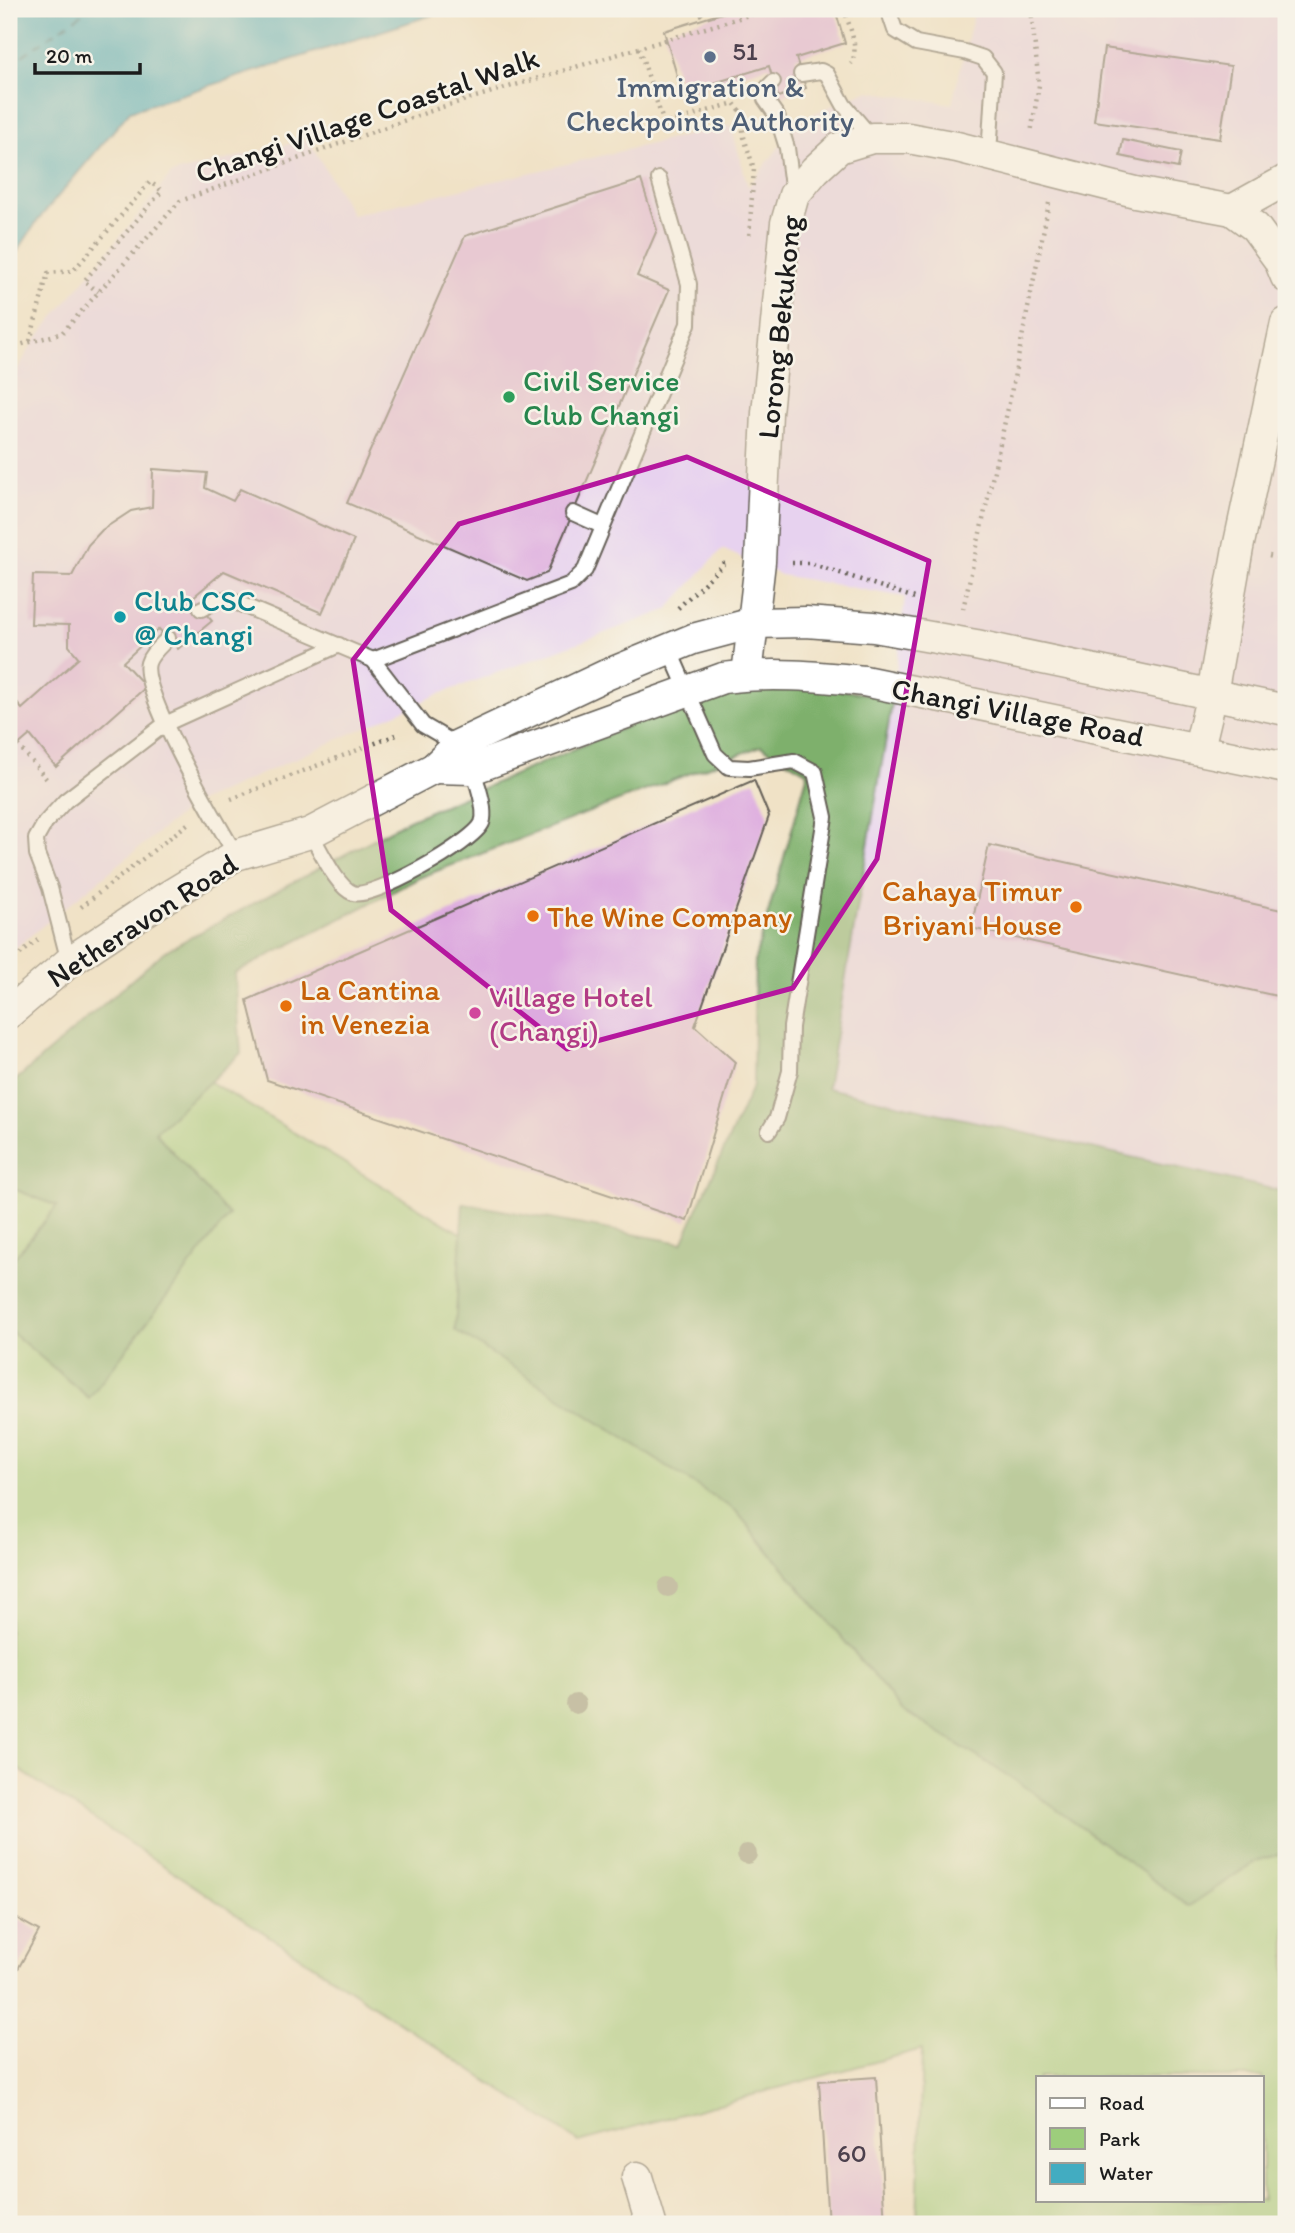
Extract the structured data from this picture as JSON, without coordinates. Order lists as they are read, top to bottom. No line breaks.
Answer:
{"streets":{"street":["Lorong Bekukong","Changi Village Road","Netheravon Road"],"path":["Changi Village Coastal Walk"]},"crossings":[["Lorong Bekukong","Changi Village Road"],["Lorong Bekukong","Netheravon Road"],["Changi Village Road","Netheravon Road"]],"places":["Immigration & Checkpoints Authority","Civil Service Club Changi","Club CSC @ Changi","Cahaya Timur Briyani House","The Wine Company","La Cantina in Venezia","Village Hotel (Changi)"],"house_numbers":["51","60"],"legend":["Road","Park","Water"],"scale_bar":"20 m"}
